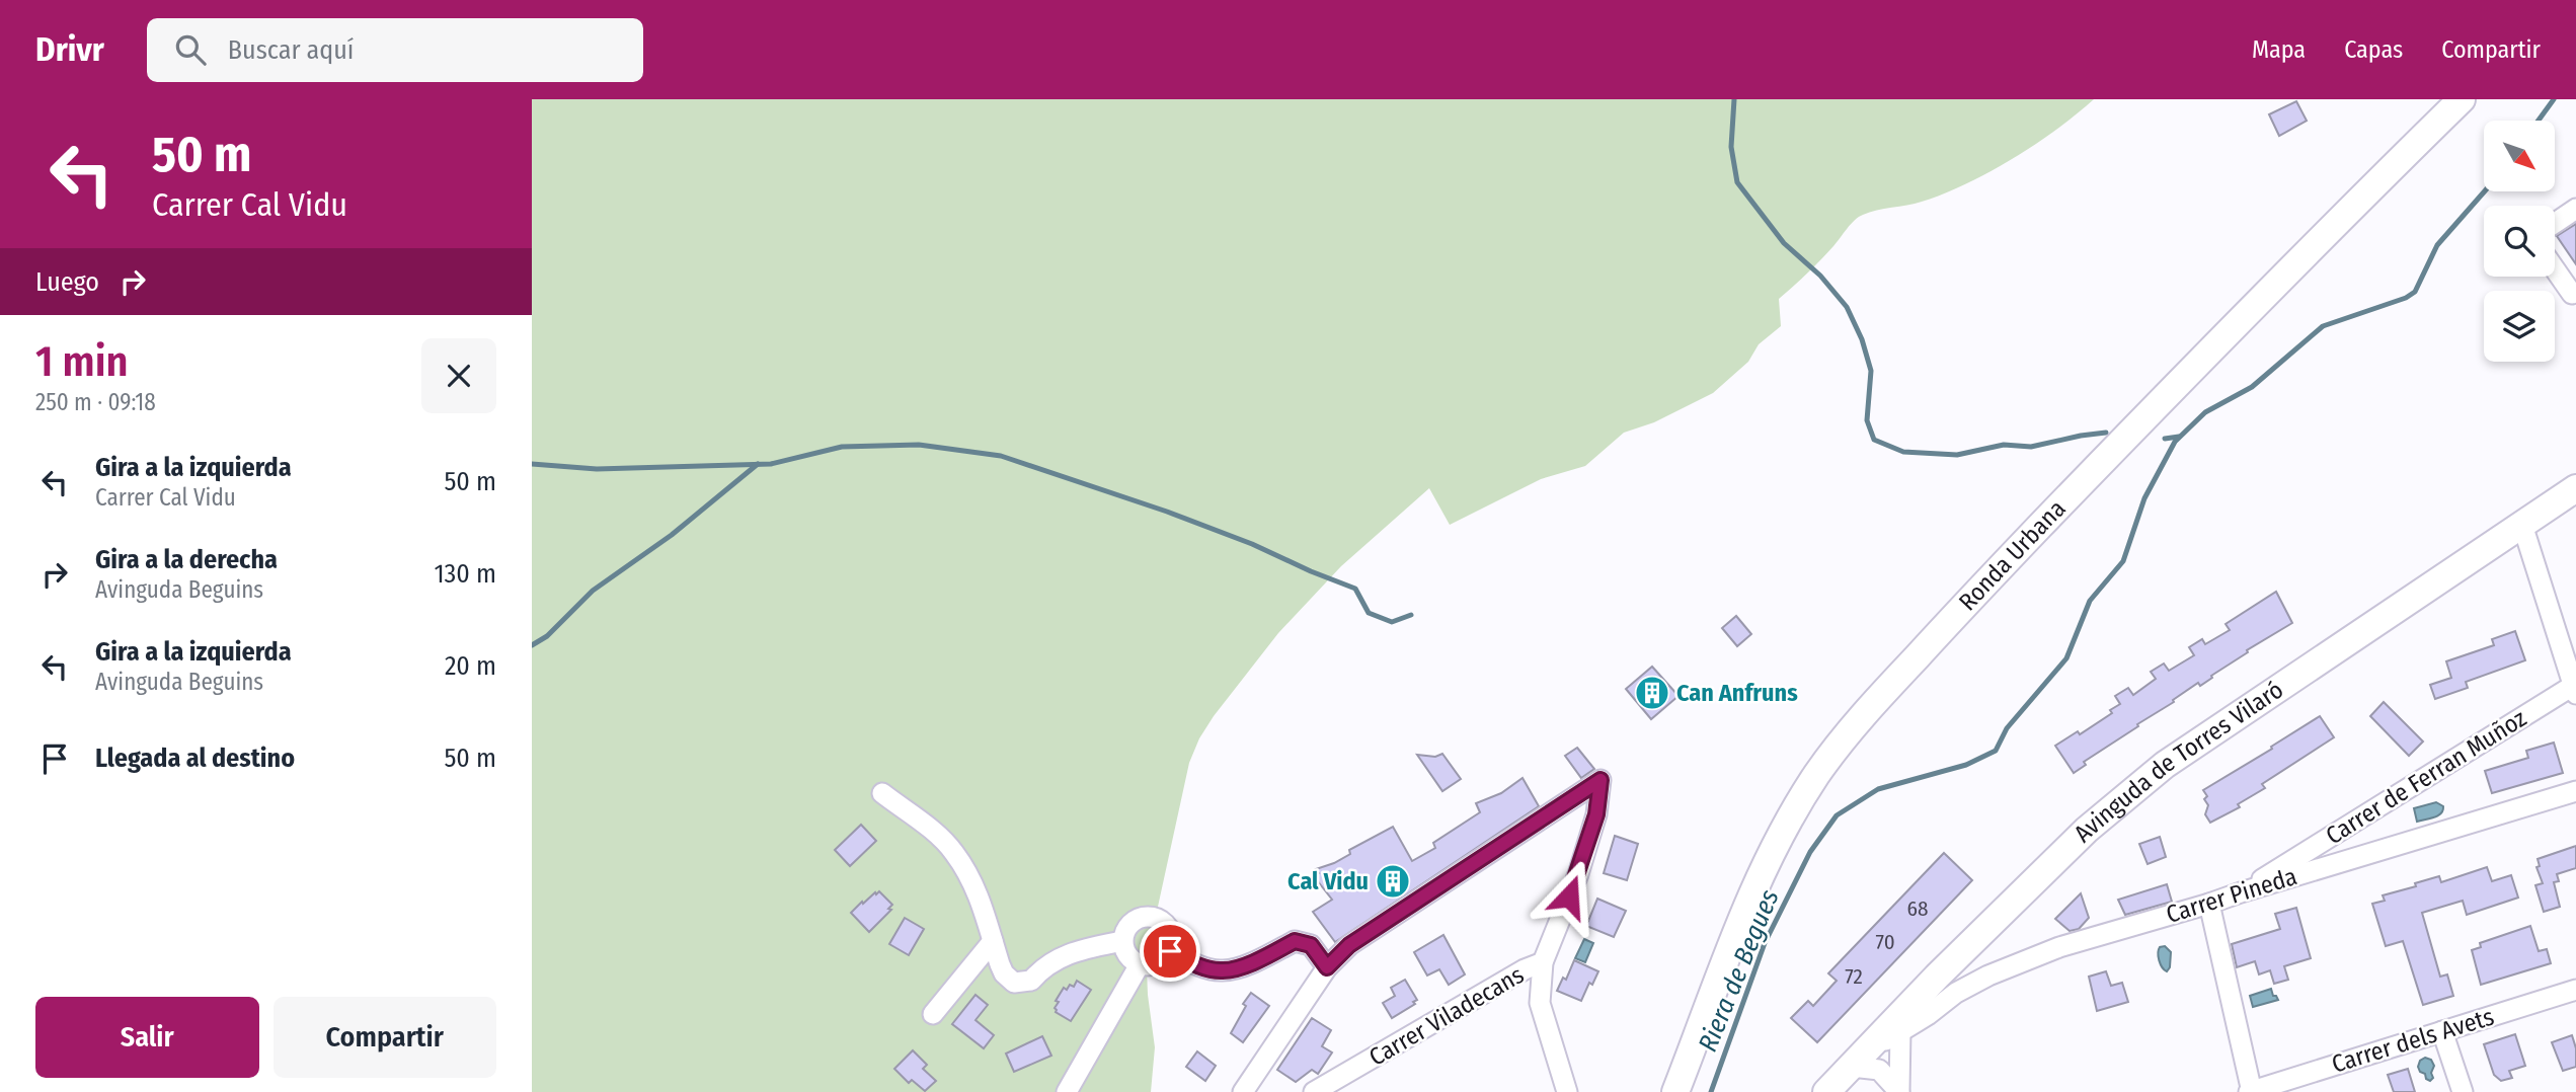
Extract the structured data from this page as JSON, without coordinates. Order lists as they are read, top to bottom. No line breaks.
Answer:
{"streets":{"main road":["Ronda Urbana","Avinguda de Torres Vilaró"],"street":["Carrer de Ferran Muñoz","Carrer Pineda","Carrer Viladecans","Carrer dels Avets"]},"crossings":[["Avinguda de Torres Vilaró","Carrer Pineda"],["Carrer de Ferran Muñoz","Carrer Pineda"]],"water":["Riera de Begues"],"places":{"building":["Can Anfruns","Cal Vidu"]},"house_numbers":["68","70","72"],"north":"bottom right","page":{"header":"Drivr","search":"Buscar aquí","nav":["Mapa","Capas","Compartir"],"turn":["50 m","Carrer Cal Vidu"],"then":"Luego","heading":["1 min","250 m · 09:18"],"list":[{"name":"Gira a la izquierda","note":"Carrer Cal Vidu","value":"50 m"},{"name":"Gira a la derecha","note":"Avinguda Beguins","value":"130 m"},{"name":"Gira a la izquierda","note":"Avinguda Beguins","value":"20 m"},{"name":"Llegada al destino","value":"50 m"}],"buttons":["Salir","Compartir"]}}
